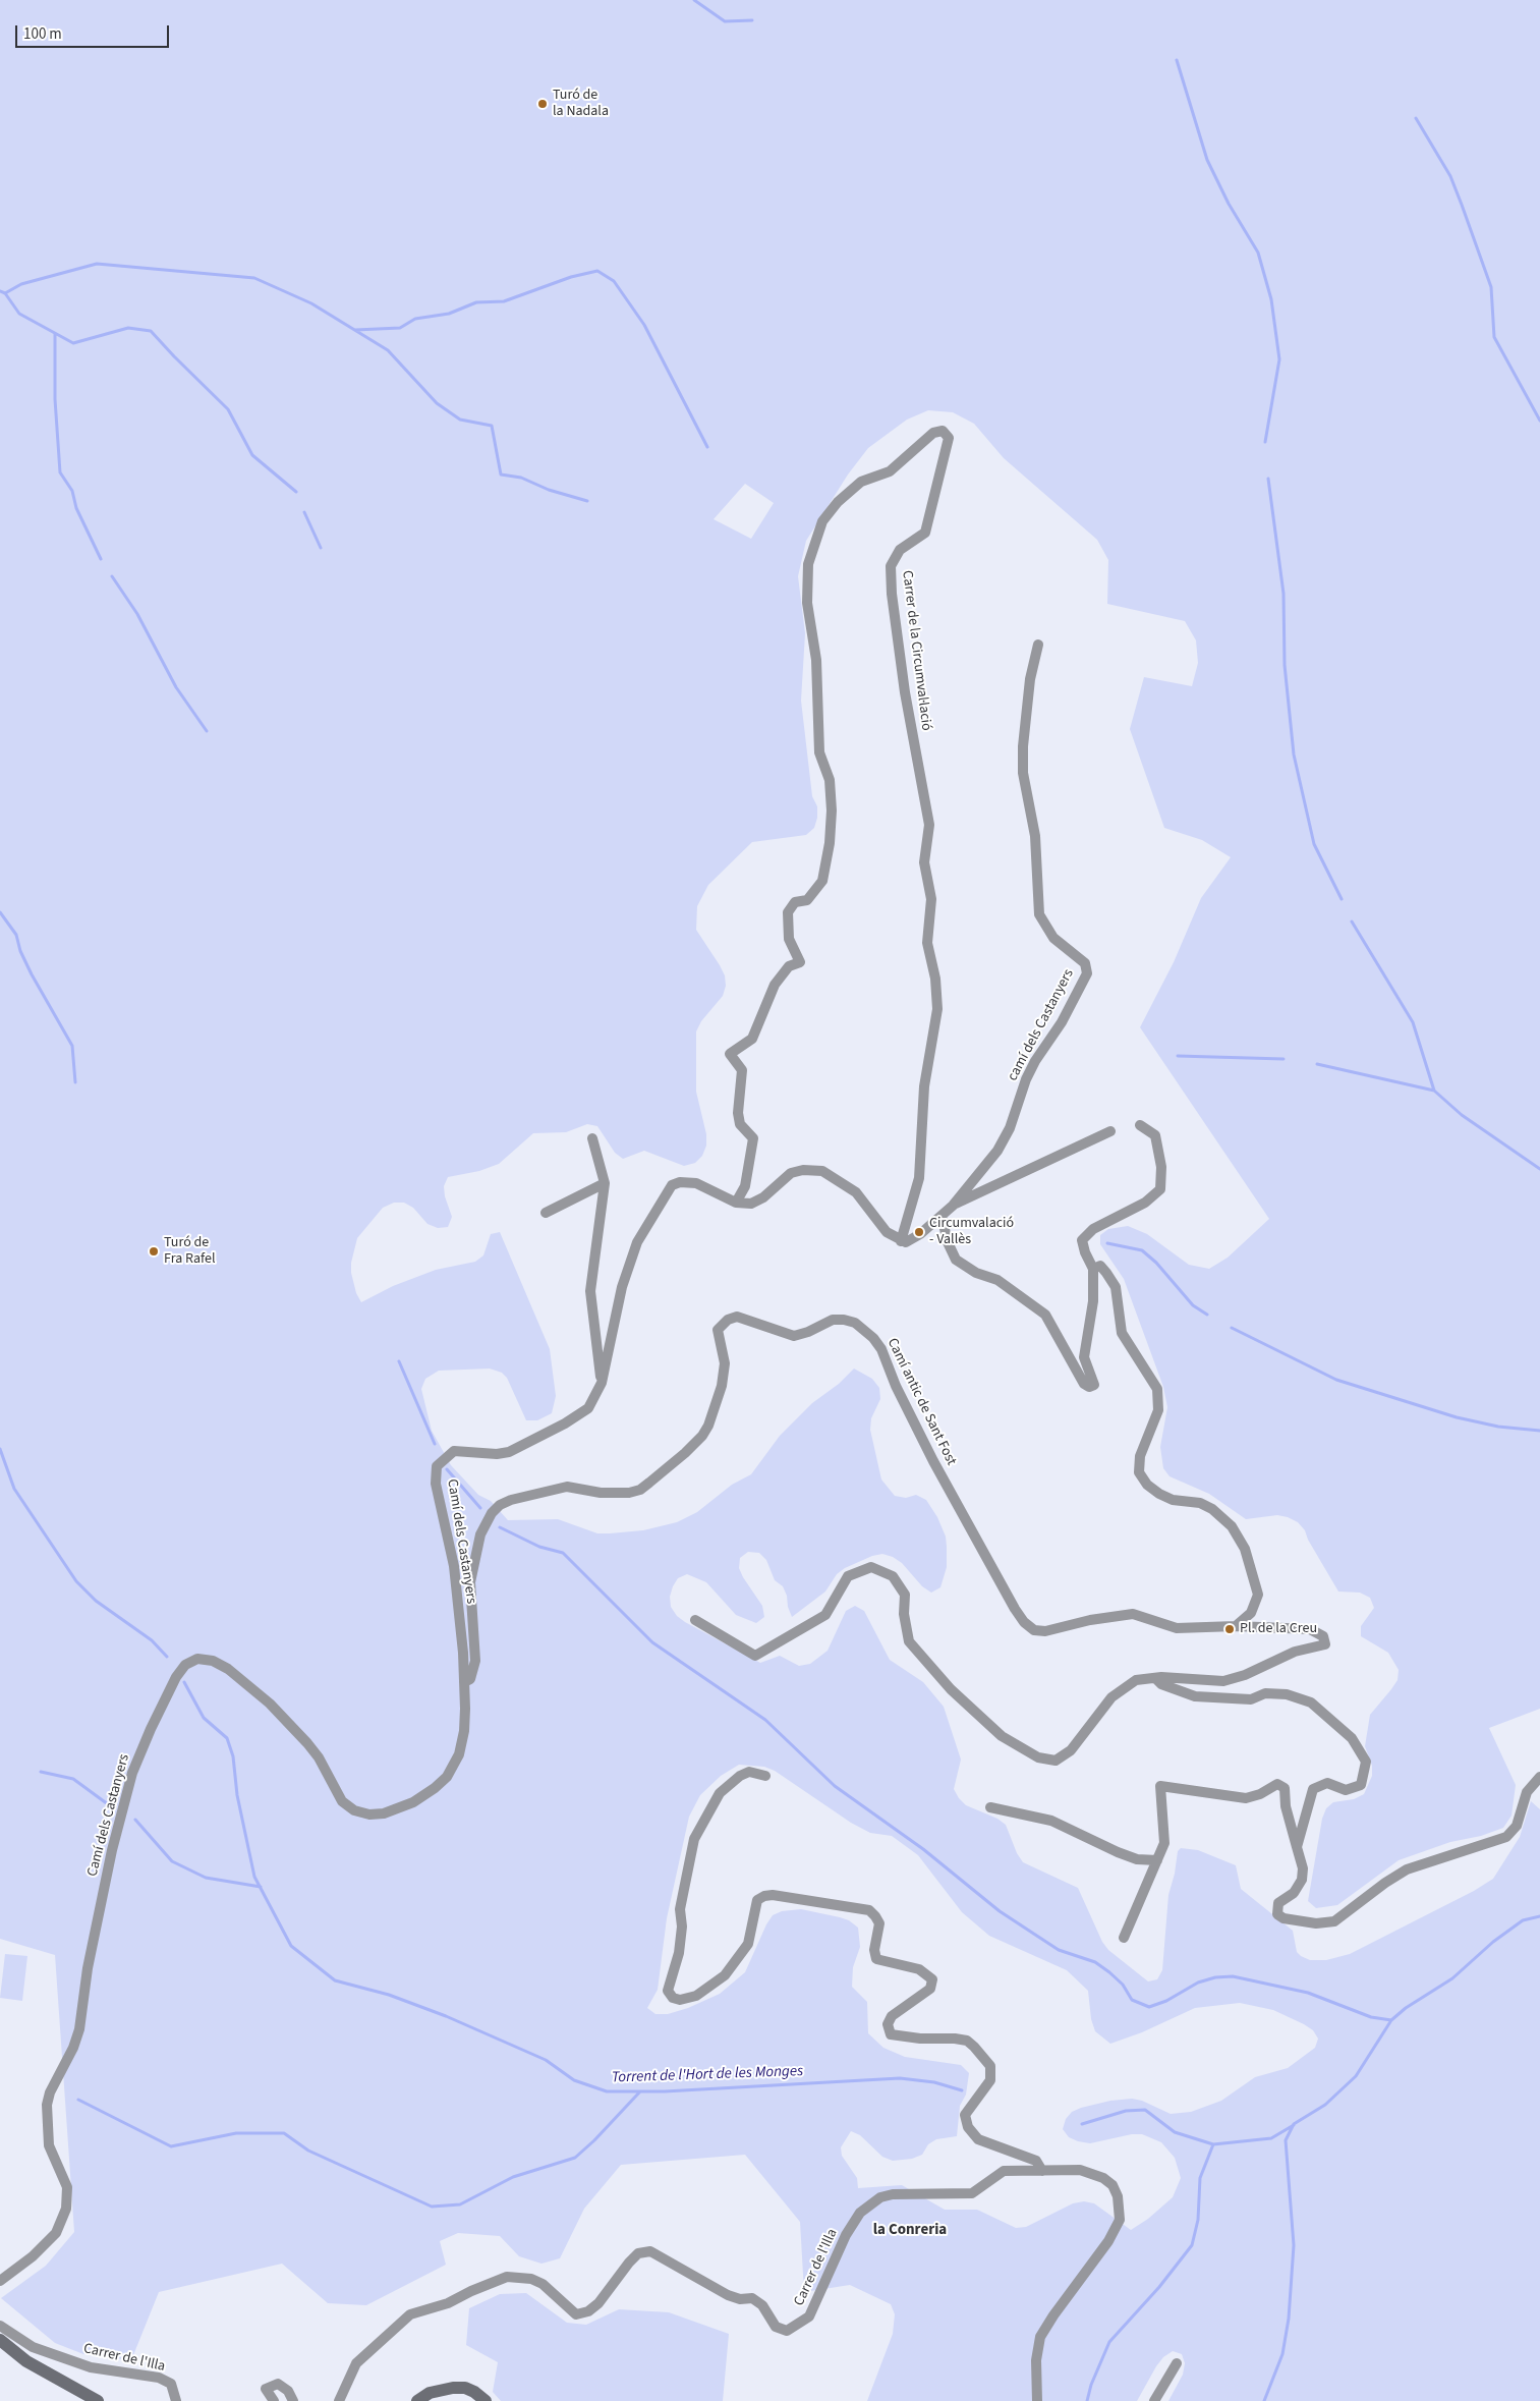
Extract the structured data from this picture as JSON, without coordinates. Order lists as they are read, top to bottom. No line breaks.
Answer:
{"streets":{"street":["Carrer de la Circumval·lació","camí dels Castanyers","Camí antic de Sant Fost","Camí dels Castanyers","Carrer de l'Illa"]},"crossings":[["Carrer de la Circumval·lació","camí dels Castanyers"],["Camí antic de Sant Fost","Camí dels Castanyers"]],"districts":["la Conreria"],"water":["Torrent de l'Hort de les Monges"],"places":["Turó de la Nadala","Circumvalació - Vallès","Turó de Fra Rafel","Pl. de la Creu"],"scale_bar":"100 m"}
